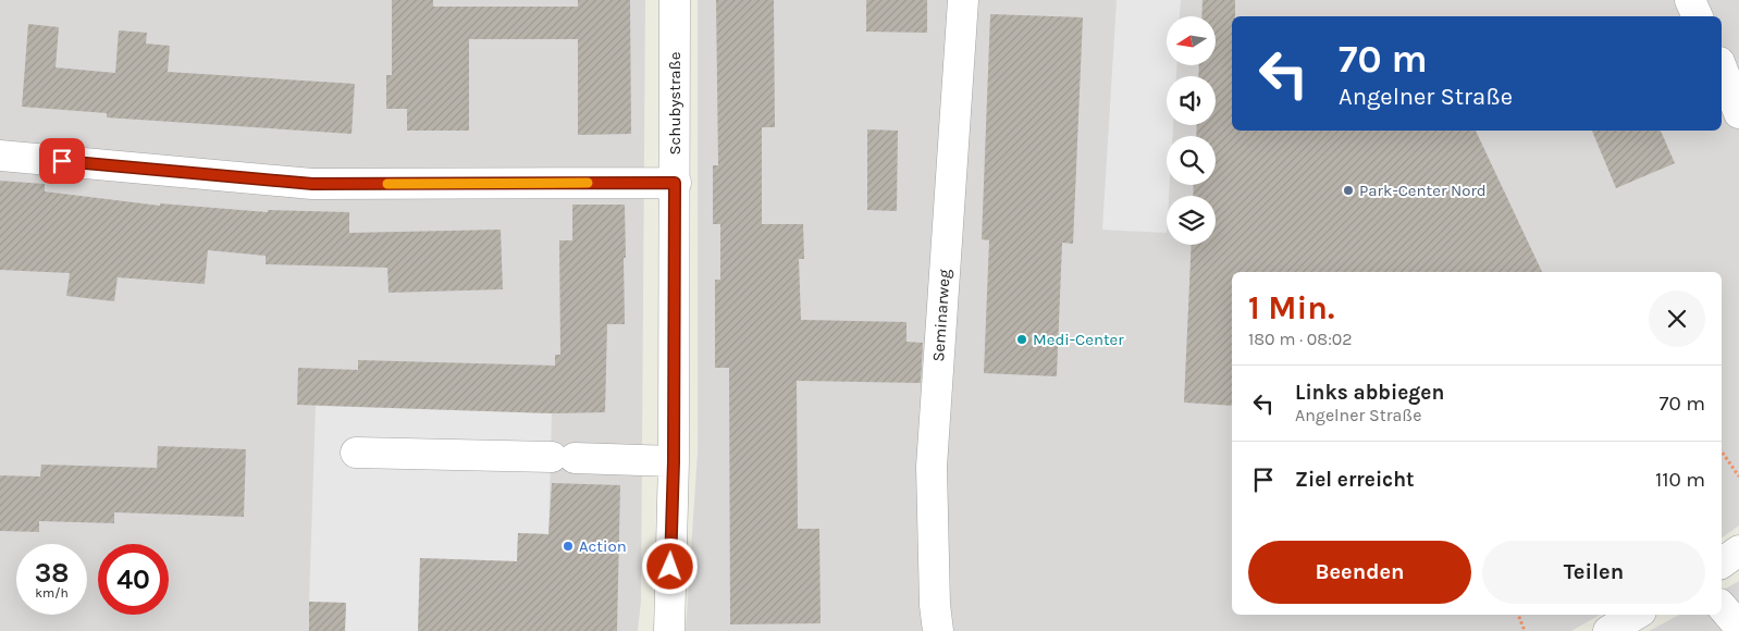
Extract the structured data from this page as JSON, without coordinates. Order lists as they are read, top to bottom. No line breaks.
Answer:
{"streets":{"street":["Schubystraße","Seminarweg"]},"places":["Park-Center Nord","Medi-Center","Action"],"north":"left","page":{"turn":["70 m","Angelner Straße"],"heading":["1 Min.","180 m · 08:02"],"list":[{"name":"Links abbiegen","note":"Angelner Straße","value":"70 m"},{"name":"Ziel erreicht","value":"110 m"}],"buttons":["Beenden","Teilen"],"speed":"38 km/h","limit":"40"}}
